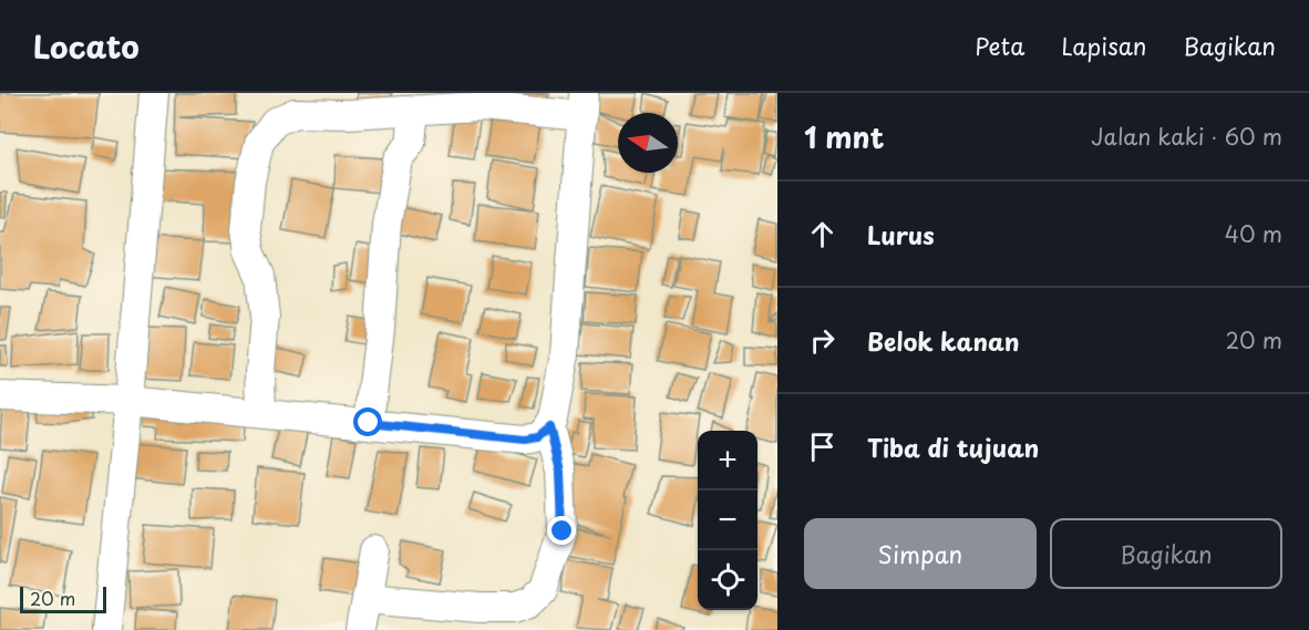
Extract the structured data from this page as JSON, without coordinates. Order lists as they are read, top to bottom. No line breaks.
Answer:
{"scale_bar":"20 m","north":"left","page":{"header":"Locato","nav":["Peta","Lapisan","Bagikan"],"heading":["1 mnt","Jalan kaki · 60 m"],"list":[["Lurus","40 m"],["Belok kanan","20 m"],"Tiba di tujuan"],"map_buttons":["+","−"],"buttons":["Simpan","Bagikan"],"scale":"20 m"}}
